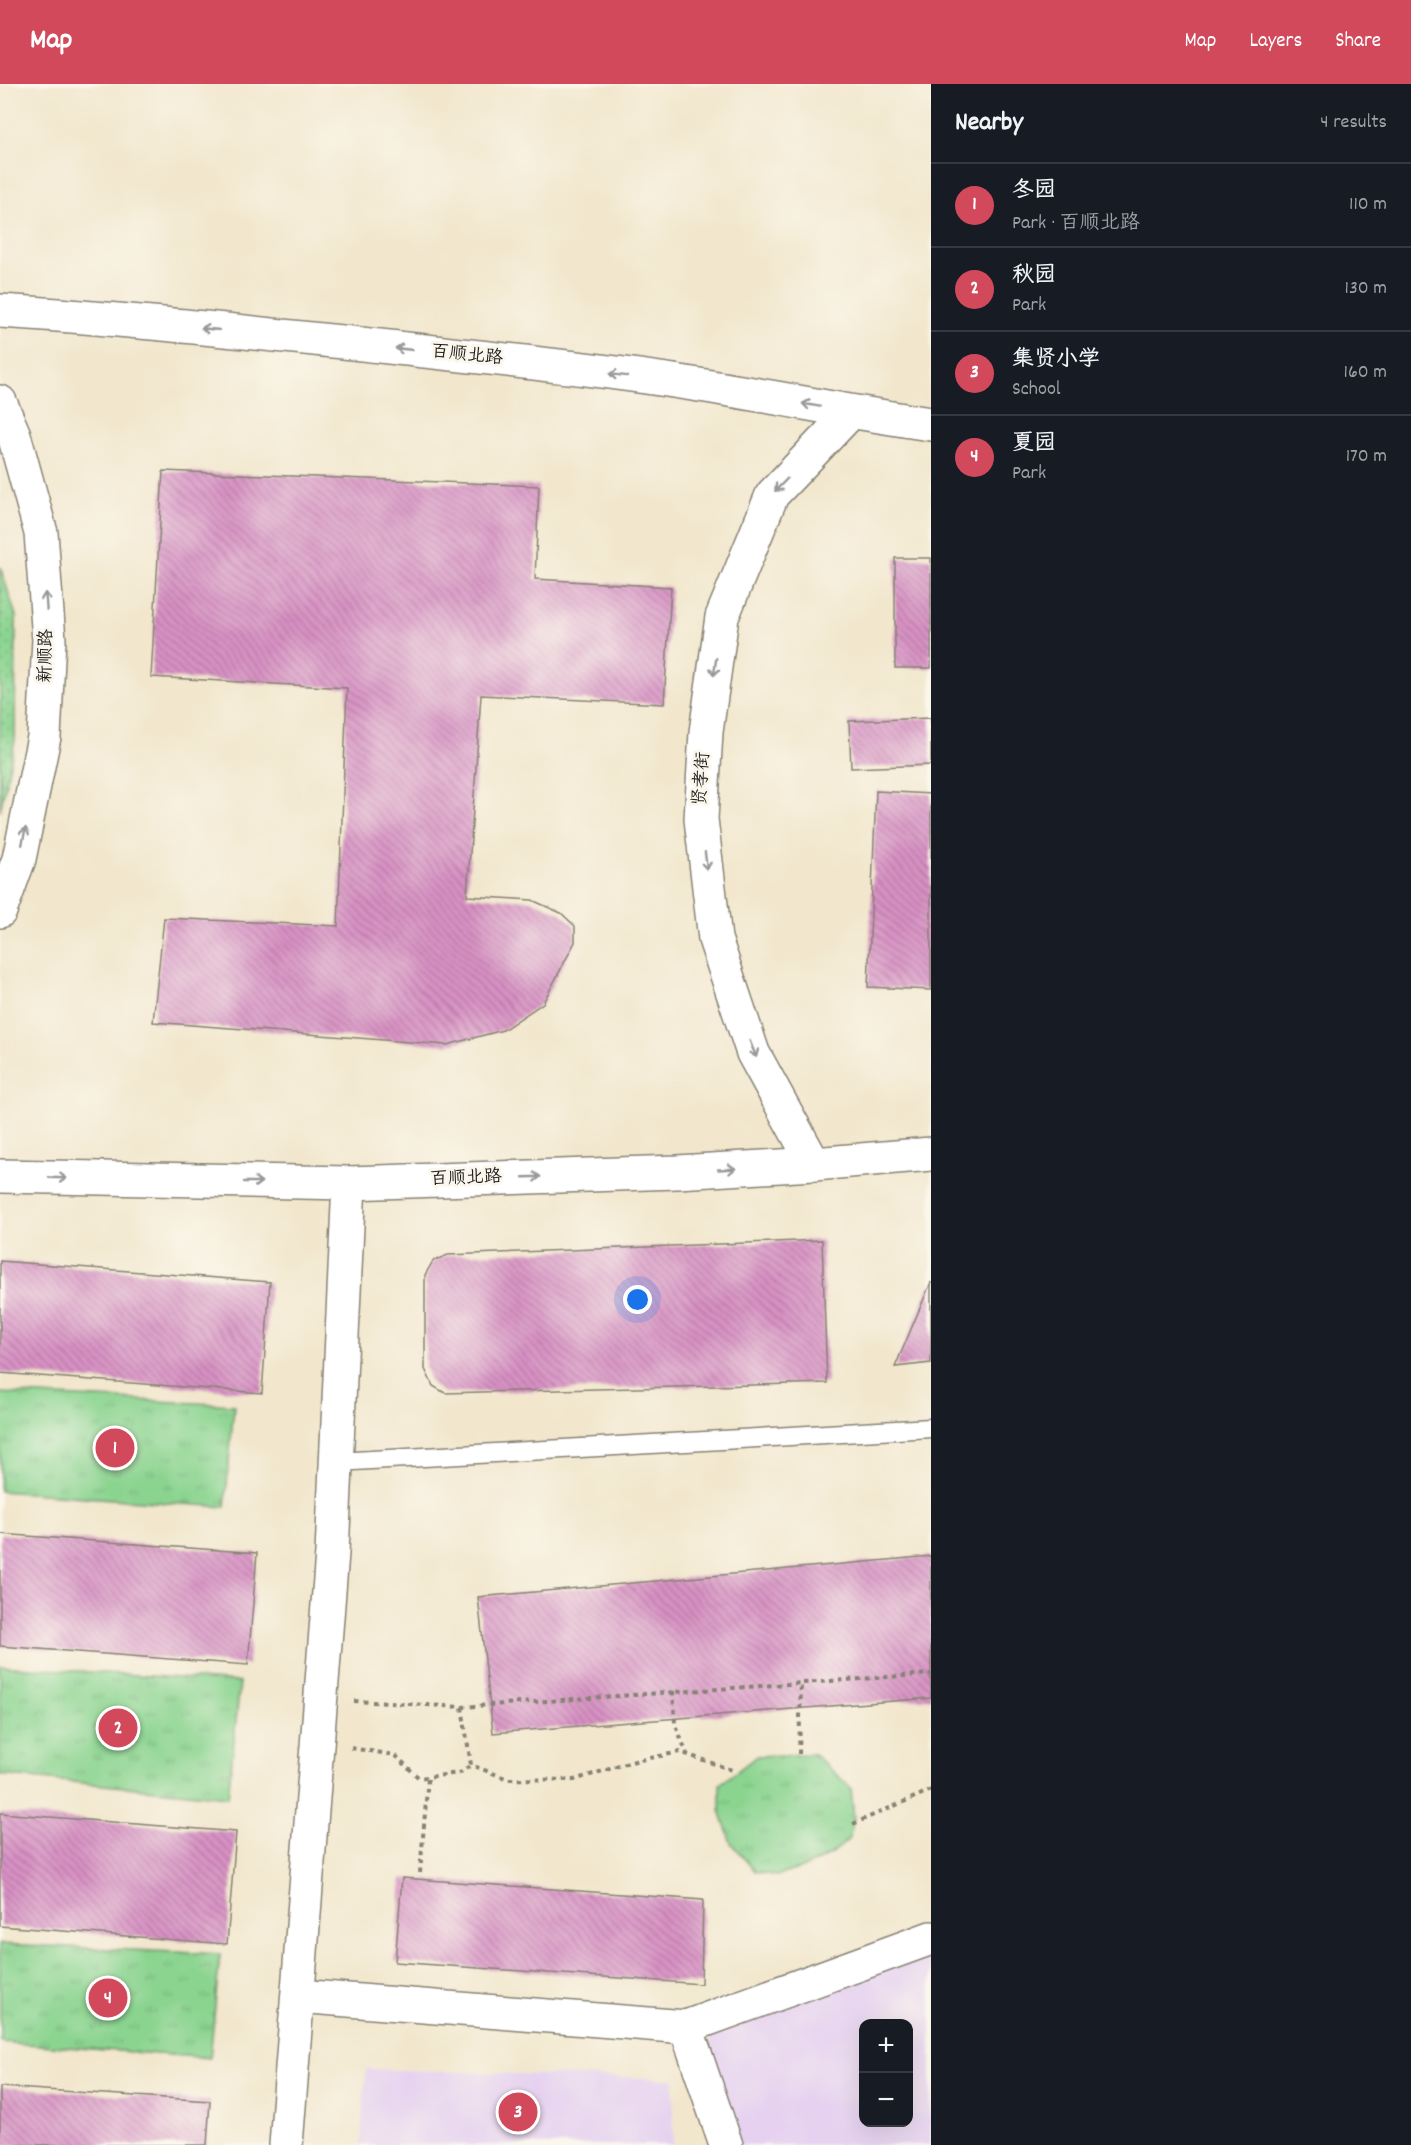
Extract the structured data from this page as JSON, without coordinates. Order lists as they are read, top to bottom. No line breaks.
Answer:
{"streets":{"street":["百顺北路","新顺路","贤孝街"]},"crossings":[["百顺北路","贤孝街"]],"one_way":["新顺路","贤孝街"],"page":{"header":"Map","nav":["Map","Layers","Share"],"heading":["Nearby","4 results"],"list":[{"mark":"1","name":"冬园","note":"Park · 百顺北路","value":"110 m"},{"mark":"2","name":"秋园","note":"Park","value":"130 m"},{"mark":"3","name":"集贤小学","note":"School","value":"160 m"},{"mark":"4","name":"夏园","note":"Park","value":"170 m"}],"pins":["1","2","4","3"],"map_buttons":["+","−"]}}
